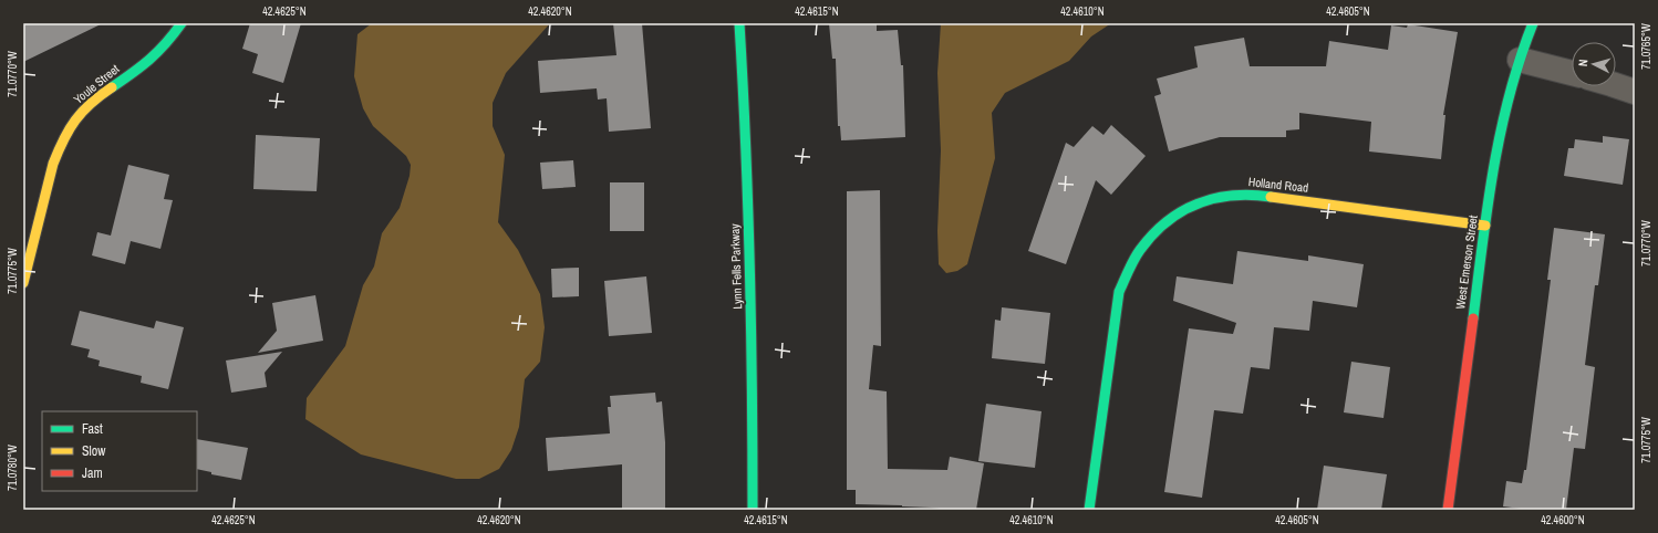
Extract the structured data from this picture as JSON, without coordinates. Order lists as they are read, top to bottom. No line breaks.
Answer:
{"streets":{"street":["Youle Street","Holland Road","West Emerson Street","Lynn Fells Parkway"]},"crossings":[["Holland Road","West Emerson Street"]],"legend":["Fast","Slow","Jam"],"north":"left","coordinates":["42.4625°N","42.4620°N","42.4615°N","42.4610°N","42.4605°N","71.0765°W","71.0770°W","71.0775°W","71.0780°W","42.4600°N"]}
